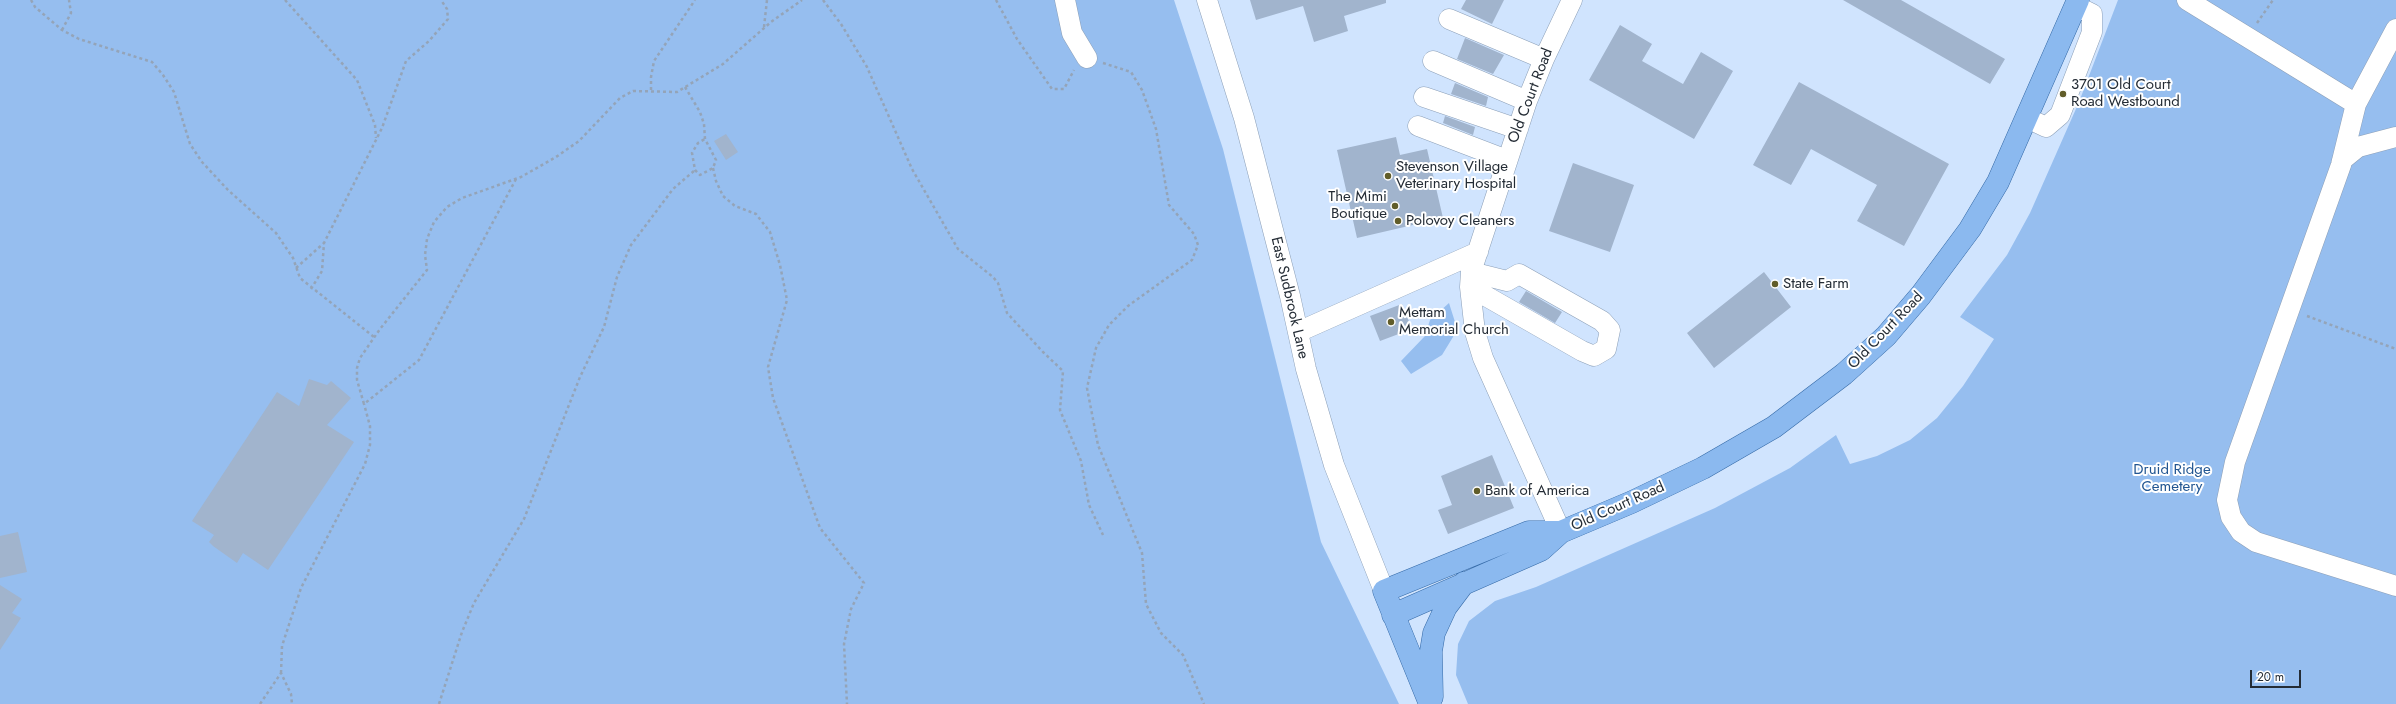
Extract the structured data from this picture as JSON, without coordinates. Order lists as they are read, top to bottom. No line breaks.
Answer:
{"streets":{"main road":["Old Court Road"],"street":["East Sudbrook Lane"]},"crossings":[["Old Court Road","East Sudbrook Lane"]],"parks":["Druid Ridge Cemetery"],"places":["3701 Old Court Road Westbound","Stevenson Village Veterinary Hospital","The Mimi Boutique","Polovoy Cleaners","State Farm","Mettam Memorial Church","Bank of America"],"scale_bar":"20 m"}
